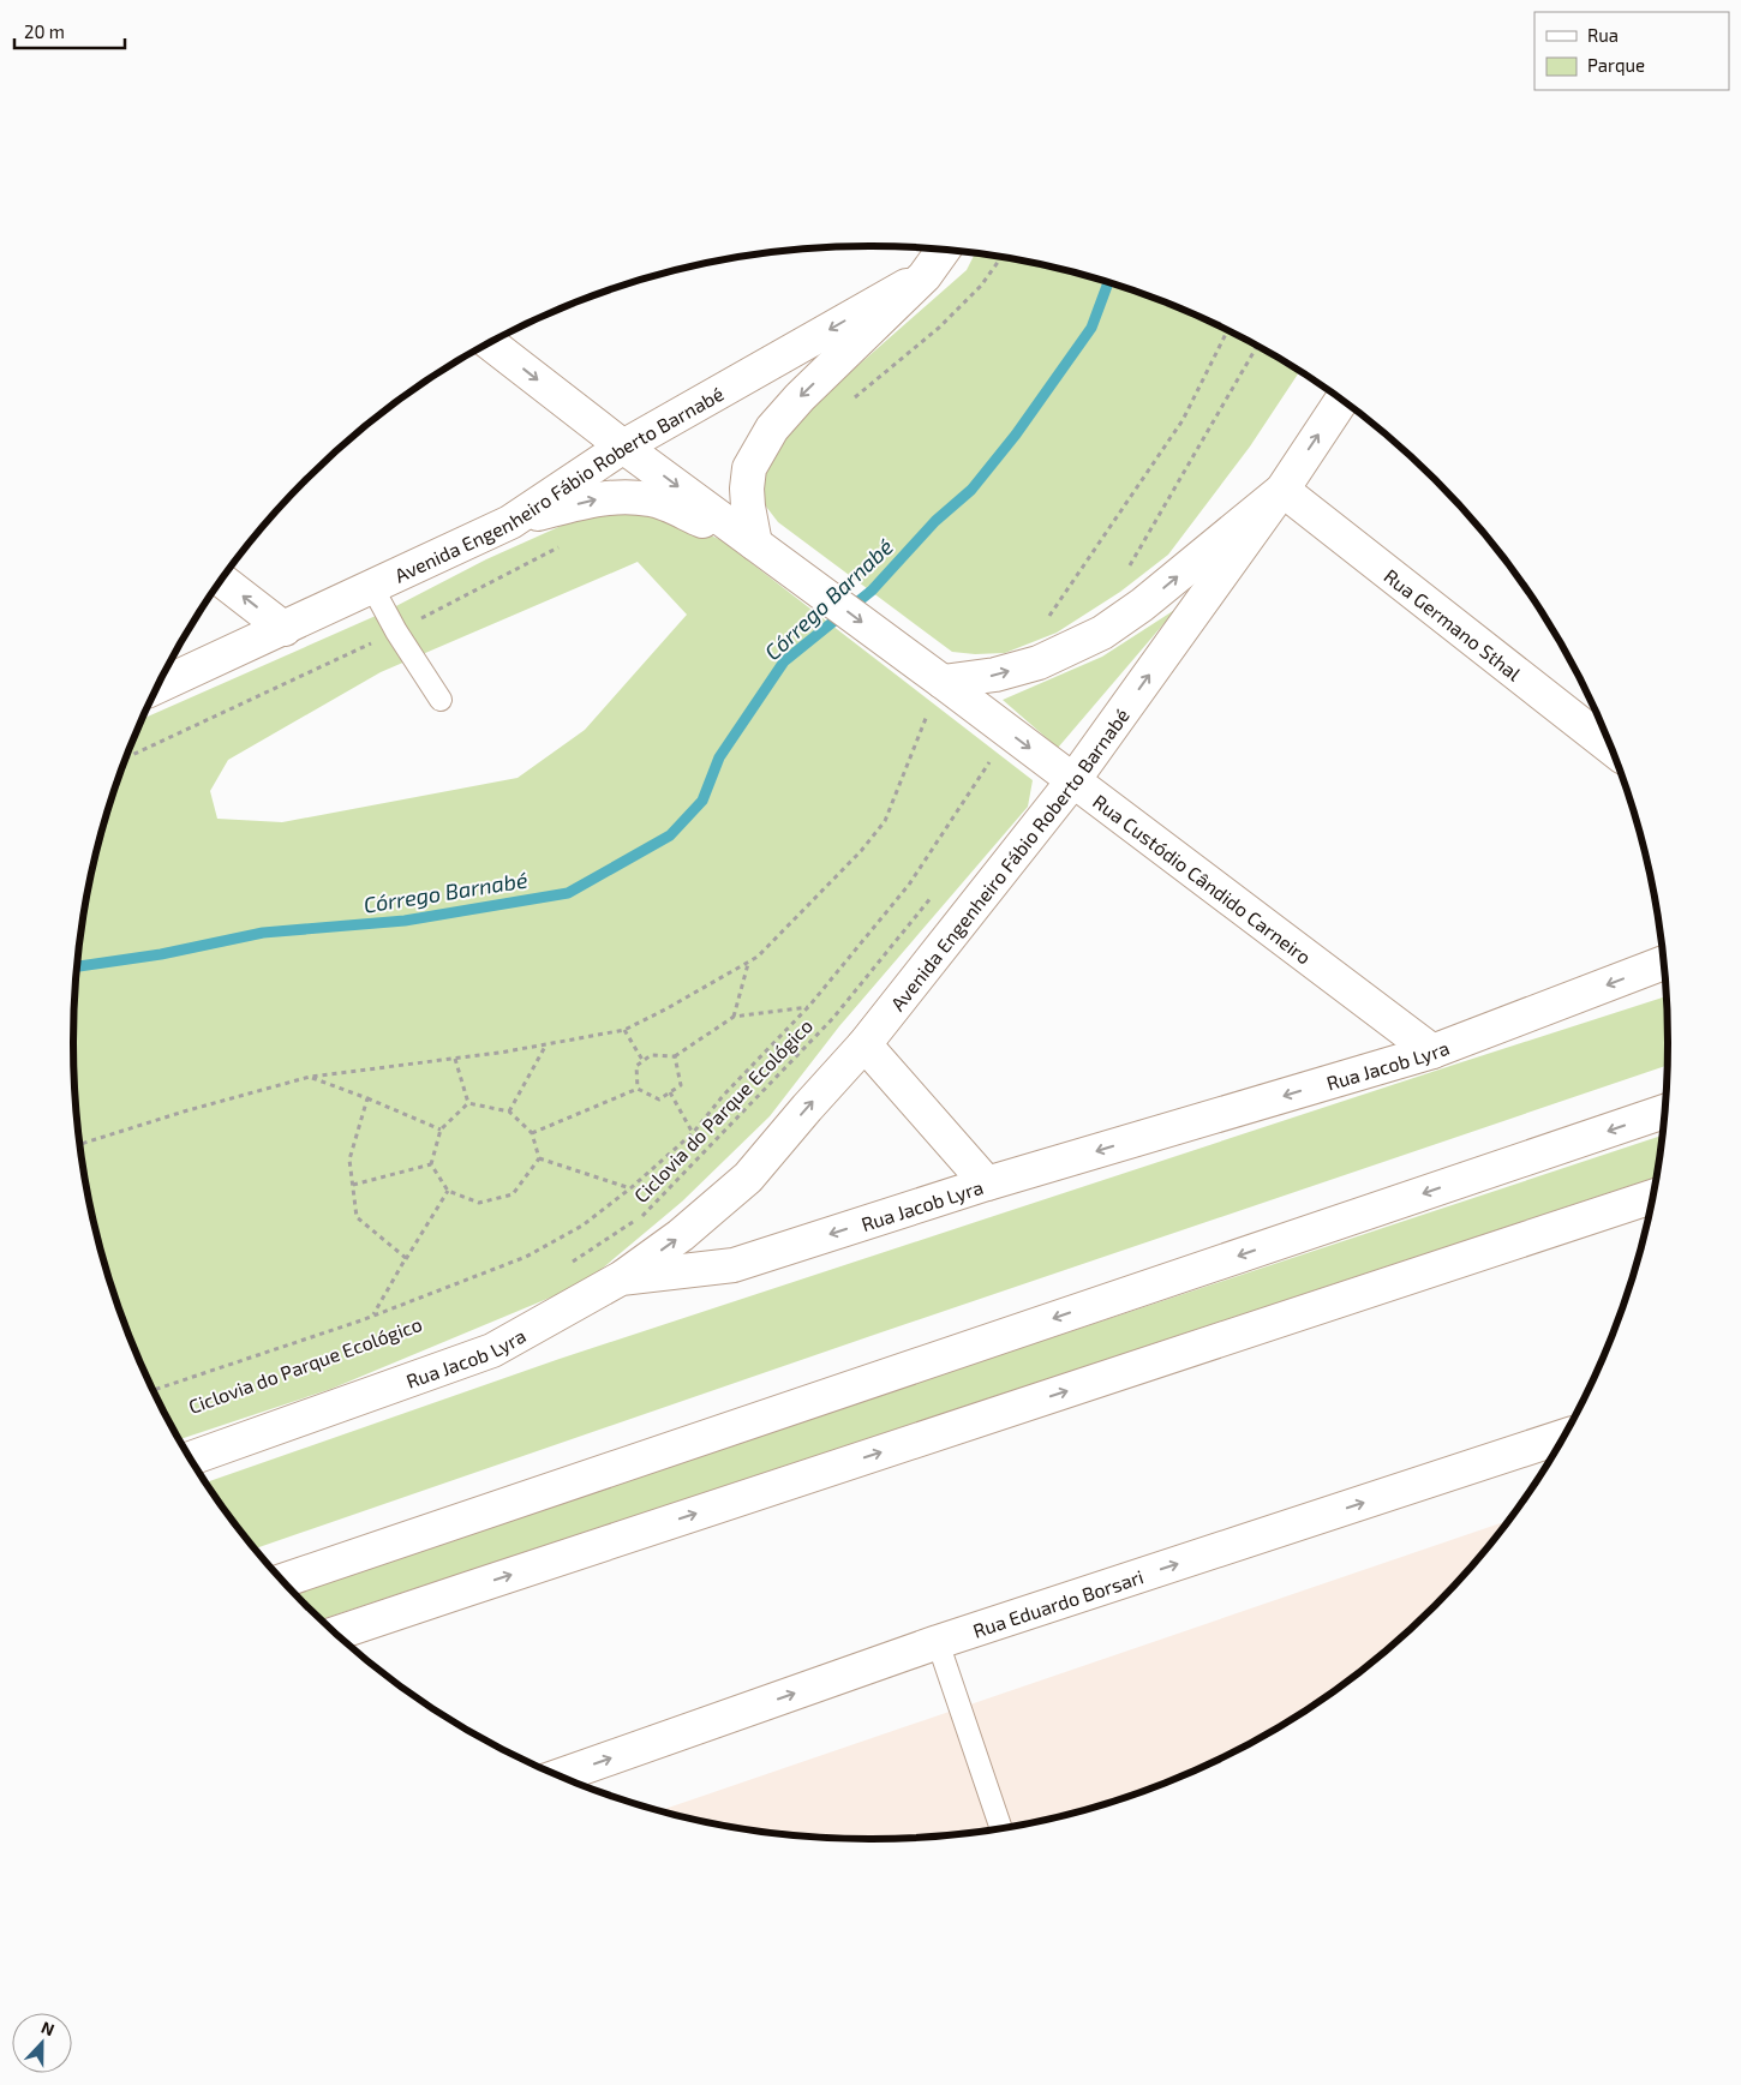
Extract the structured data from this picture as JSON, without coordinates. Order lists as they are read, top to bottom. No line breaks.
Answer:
{"streets":{"main road":["Avenida Engenheiro Fábio Roberto Barnabé","Rua Germano Sthal","Rua Custódio Cândido Carneiro","Rua Jacob Lyra","Rua Eduardo Borsari"],"path":["Ciclovia do Parque Ecológico"]},"crossings":[["Avenida Engenheiro Fábio Roberto Barnabé","Rua Germano Sthal"],["Avenida Engenheiro Fábio Roberto Barnabé","Rua Custódio Cândido Carneiro"],["Avenida Engenheiro Fábio Roberto Barnabé","Rua Jacob Lyra"],["Rua Custódio Cândido Carneiro","Rua Jacob Lyra"]],"one_way":["Rua Custódio Cândido Carneiro"],"water":["Córrego Barnabé"],"legend":["Rua","Parque"],"scale_bar":"20 m","north":"top"}
